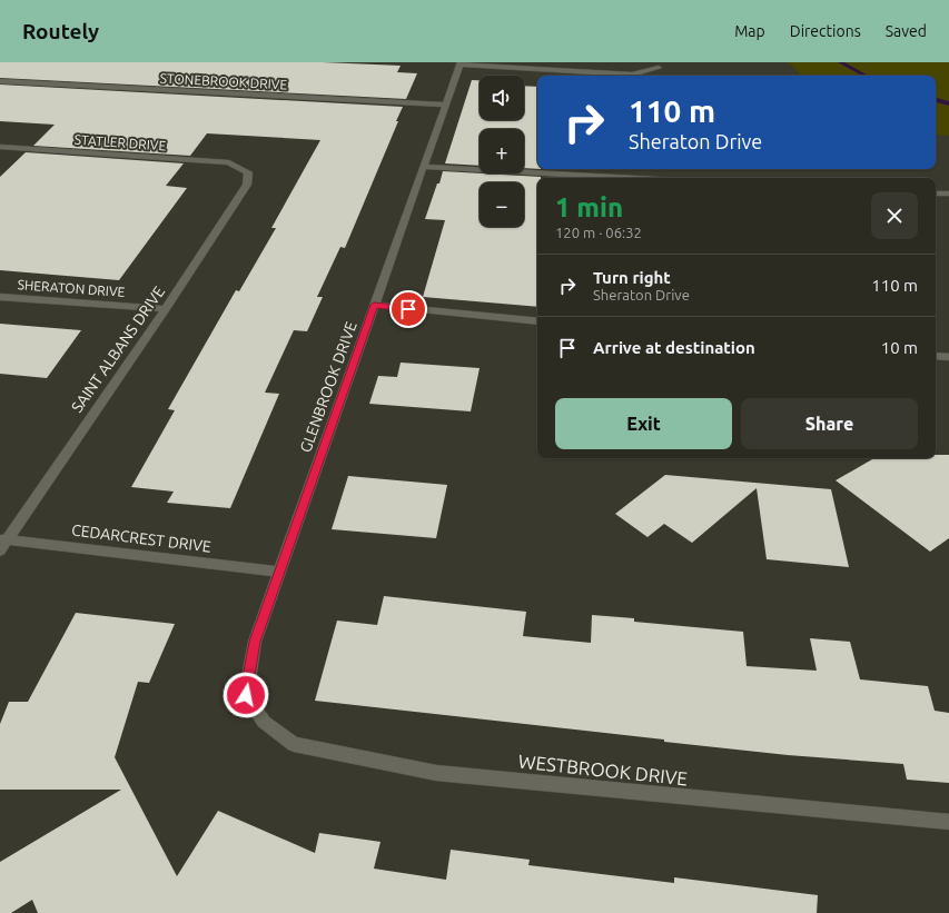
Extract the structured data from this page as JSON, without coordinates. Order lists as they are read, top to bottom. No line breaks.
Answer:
{"streets":{"street":["STONEBROOK DRIVE","STATLER DRIVE","SHERATON DRIVE","SAINT ALBANS DRIVE","GLENBROOK DRIVE","CEDARCREST DRIVE","WESTBROOK DRIVE"]},"crossings":[["STONEBROOK DRIVE","GLENBROOK DRIVE"],["STATLER DRIVE","SAINT ALBANS DRIVE"],["SHERATON DRIVE","SAINT ALBANS DRIVE"],["SAINT ALBANS DRIVE","CEDARCREST DRIVE"],["GLENBROOK DRIVE","CEDARCREST DRIVE"],["GLENBROOK DRIVE","WESTBROOK DRIVE"]],"page":{"header":"Routely","nav":["Map","Directions","Saved"],"map_buttons":["+","−"],"turn":["110 m","Sheraton Drive"],"heading":["1 min","120 m · 06:32"],"list":[{"name":"Turn right","note":"Sheraton Drive","value":"110 m"},{"name":"Arrive at destination","value":"10 m"}],"buttons":["Exit","Share"]}}
